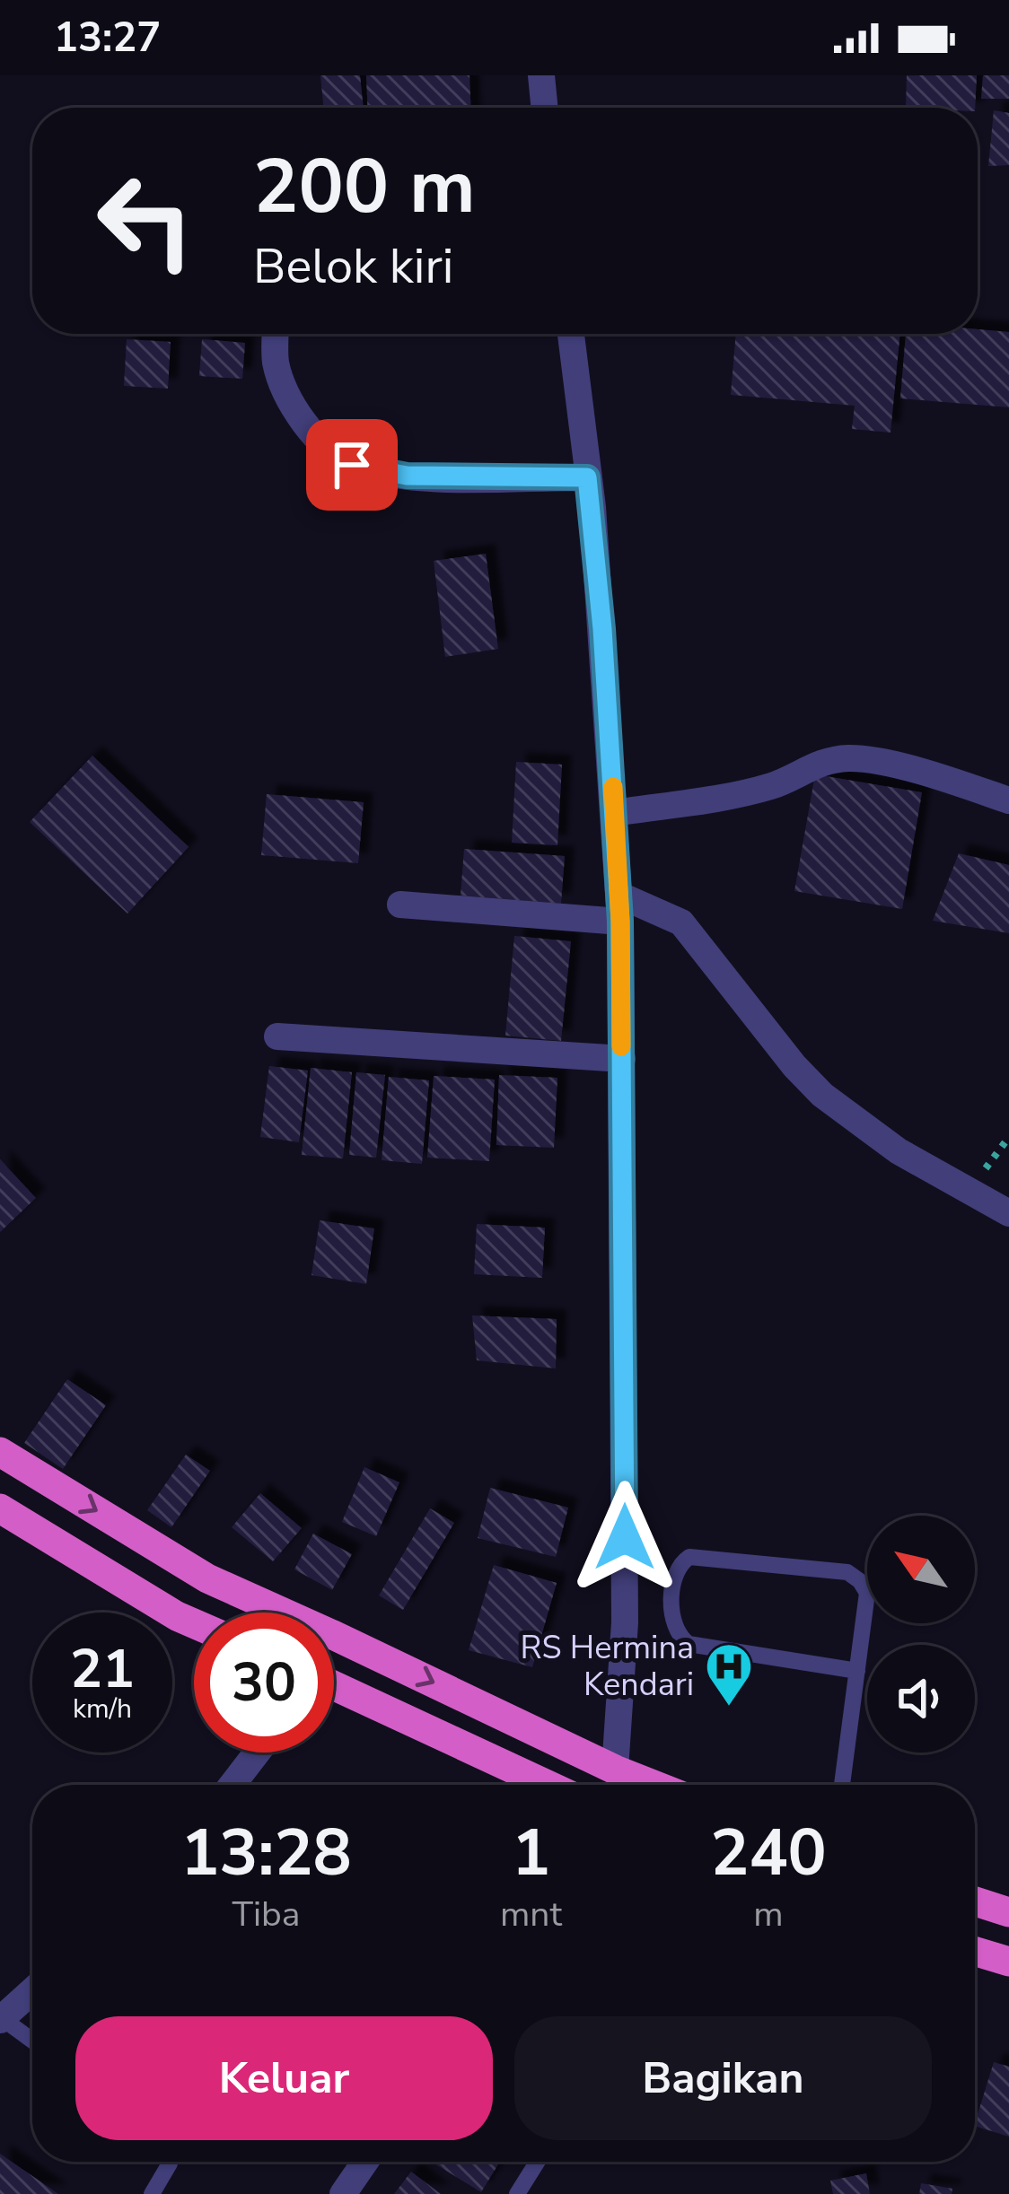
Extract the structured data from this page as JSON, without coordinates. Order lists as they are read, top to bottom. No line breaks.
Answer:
{"places":{"hospital":["RS Hermina Kendari"]},"north":"top left","page":{"status":"13:27","turn":["200 m","Belok kiri"],"speed":"21 km/h","limit":"30","eta":["13:28","Tiba","1","mnt","240","m"],"buttons":["Keluar","Bagikan"]}}
